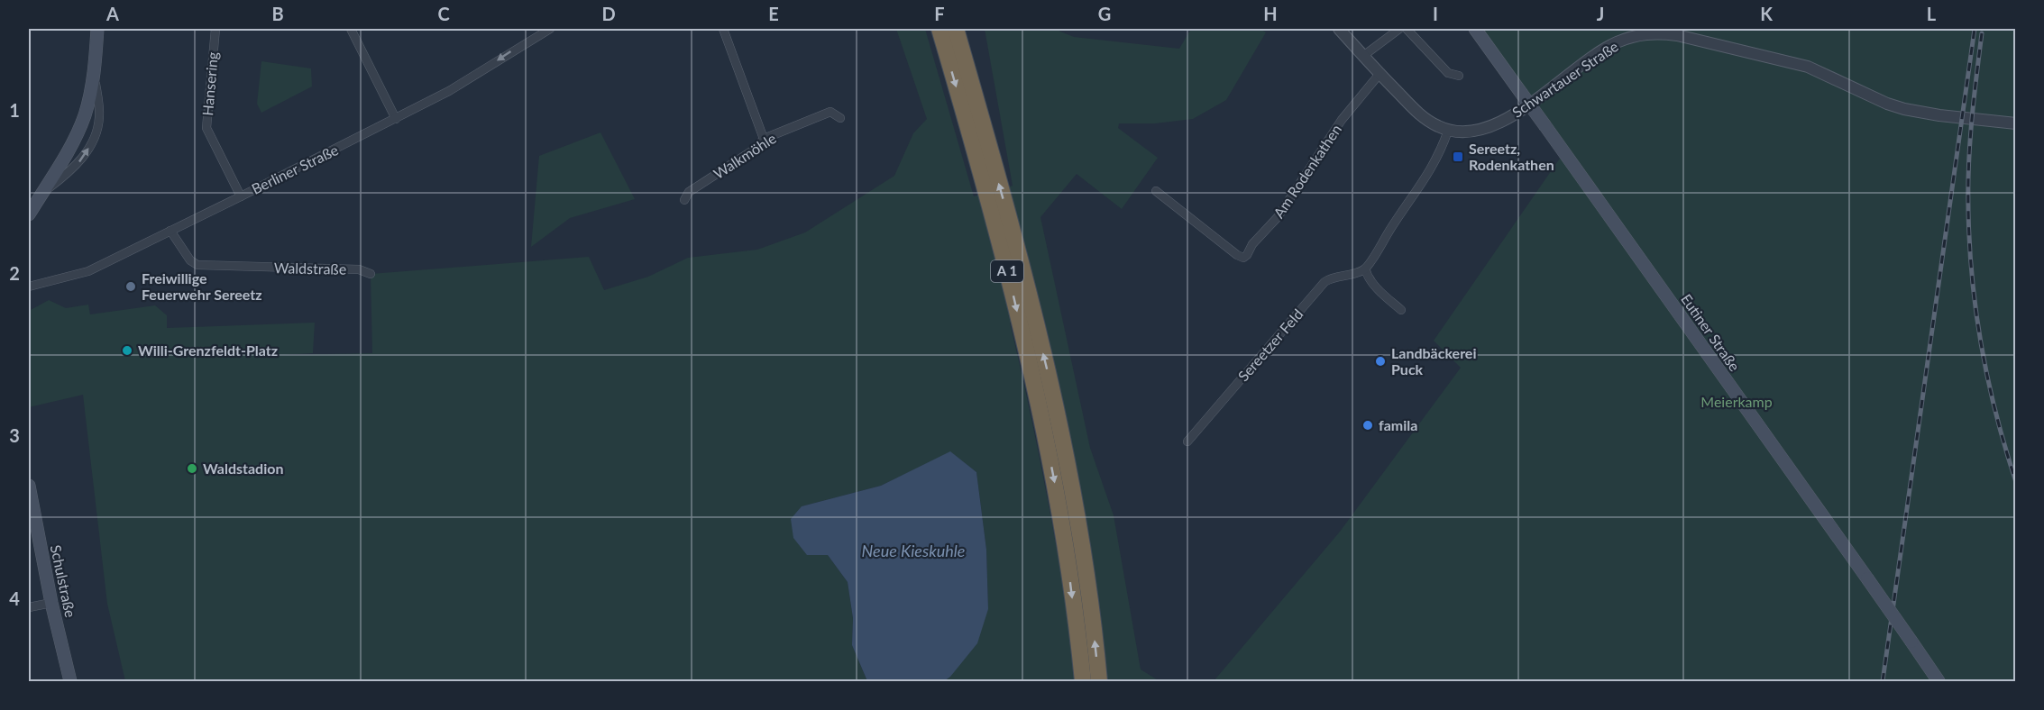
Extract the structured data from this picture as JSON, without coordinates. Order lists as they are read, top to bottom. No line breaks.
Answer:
{"streets":{"highway":["A 1"],"main road":["Eutiner Straße","Schulstraße"],"street":["Schwartauer Straße","Hansering","Walkmöhle","Berliner Straße","Am Rodenkathen","Waldstraße","Sereetzer Feld"]},"crossings":[["Schwartauer Straße","Am Rodenkathen"],["Hansering","Berliner Straße"],["Berliner Straße","Waldstraße"]],"water":["Neue Kieskuhle"],"parks":["Meierkamp"],"places":{"transit":["Sereetz, Rodenkathen"],"other":["Freiwillige Feuerwehr Sereetz","Willi-Grenzfeldt-Platz","Landbäckerei Puck","famila","Waldstadion"]},"grid":{"columns":["A","B","C","D","E","F","G","H","I","J","K","L"],"rows":["1","2","3","4"]}}
